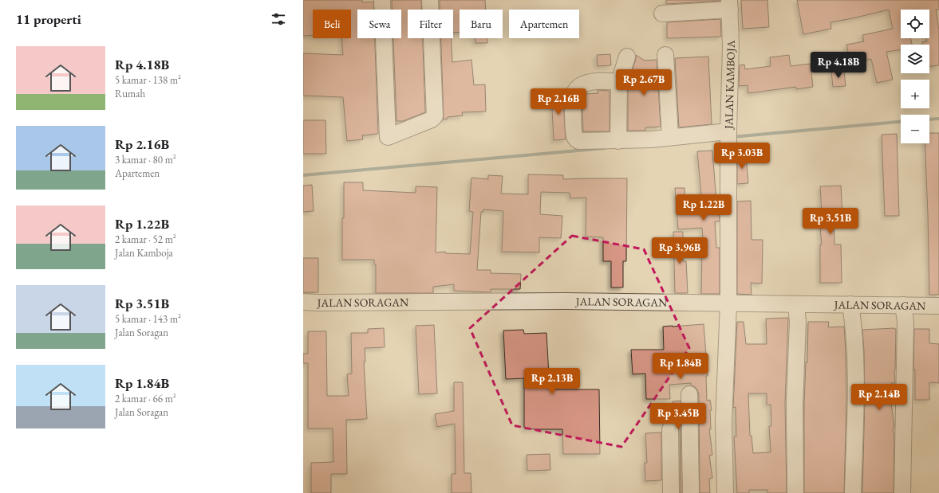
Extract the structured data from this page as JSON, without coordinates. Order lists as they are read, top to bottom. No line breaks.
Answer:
{"streets":{"street":["JALAN KAMBOJA","JALAN SORAGAN"]},"crossings":[["JALAN KAMBOJA","JALAN SORAGAN"]],"page":{"heading":"11 properti","map_buttons":["+","−"],"chip":["Beli","Sewa","Filter","Baru","Apartemen"],"list":[{"name":"Rp 4.18B","note":"5 kamar · 138 m² · Rumah"},{"name":"Rp 2.16B","note":"3 kamar · 80 m² · Apartemen"},{"name":"Rp 1.22B","note":"2 kamar · 52 m² · Jalan Kamboja"},{"name":"Rp 3.51B","note":"5 kamar · 143 m² · Jalan Soragan"},{"name":"Rp 1.84B","note":"2 kamar · 66 m² · Jalan Soragan"}],"price":["Rp 4.18B","Rp 2.67B","Rp 2.16B","Rp 3.03B","Rp 1.22B","Rp 3.51B","Rp 3.96B","Rp 1.84B","Rp 2.13B","Rp 2.14B","Rp 3.45B"]}}
